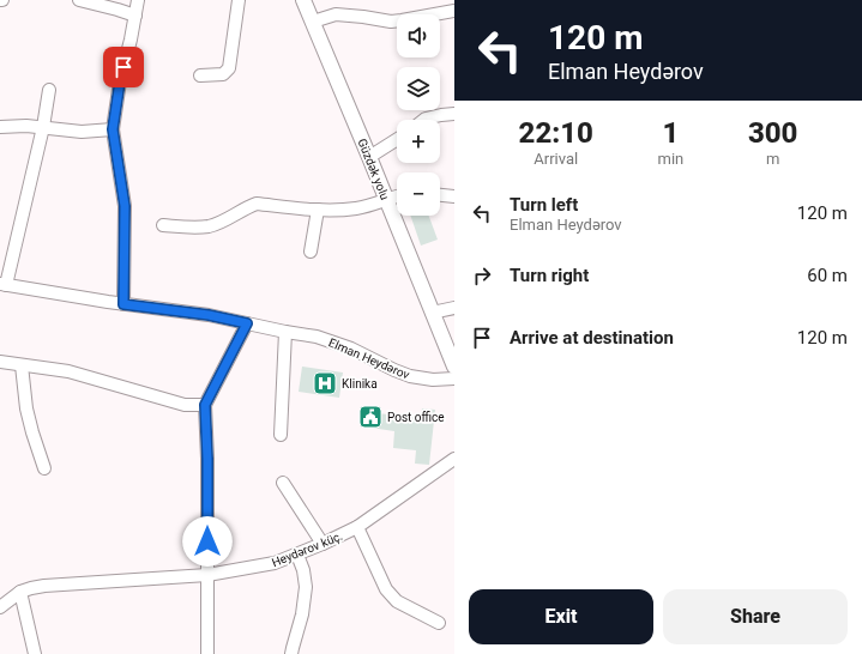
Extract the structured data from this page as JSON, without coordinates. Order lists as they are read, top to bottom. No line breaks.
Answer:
{"streets":{"street":["Güzdək yolu","Elman Heydərov","Heydərov küç."]},"places":{"hospital":["Klinika"],"public building":["Post office"]},"page":{"turn":["120 m","Elman Heydərov"],"map_buttons":["+","−"],"eta":["22:10","Arrival","1","min","300","m"],"list":[{"name":"Turn left","note":"Elman Heydərov","value":"120 m"},{"name":"Turn right","value":"60 m"},{"name":"Arrive at destination","value":"120 m"}],"buttons":["Exit","Share"]}}
